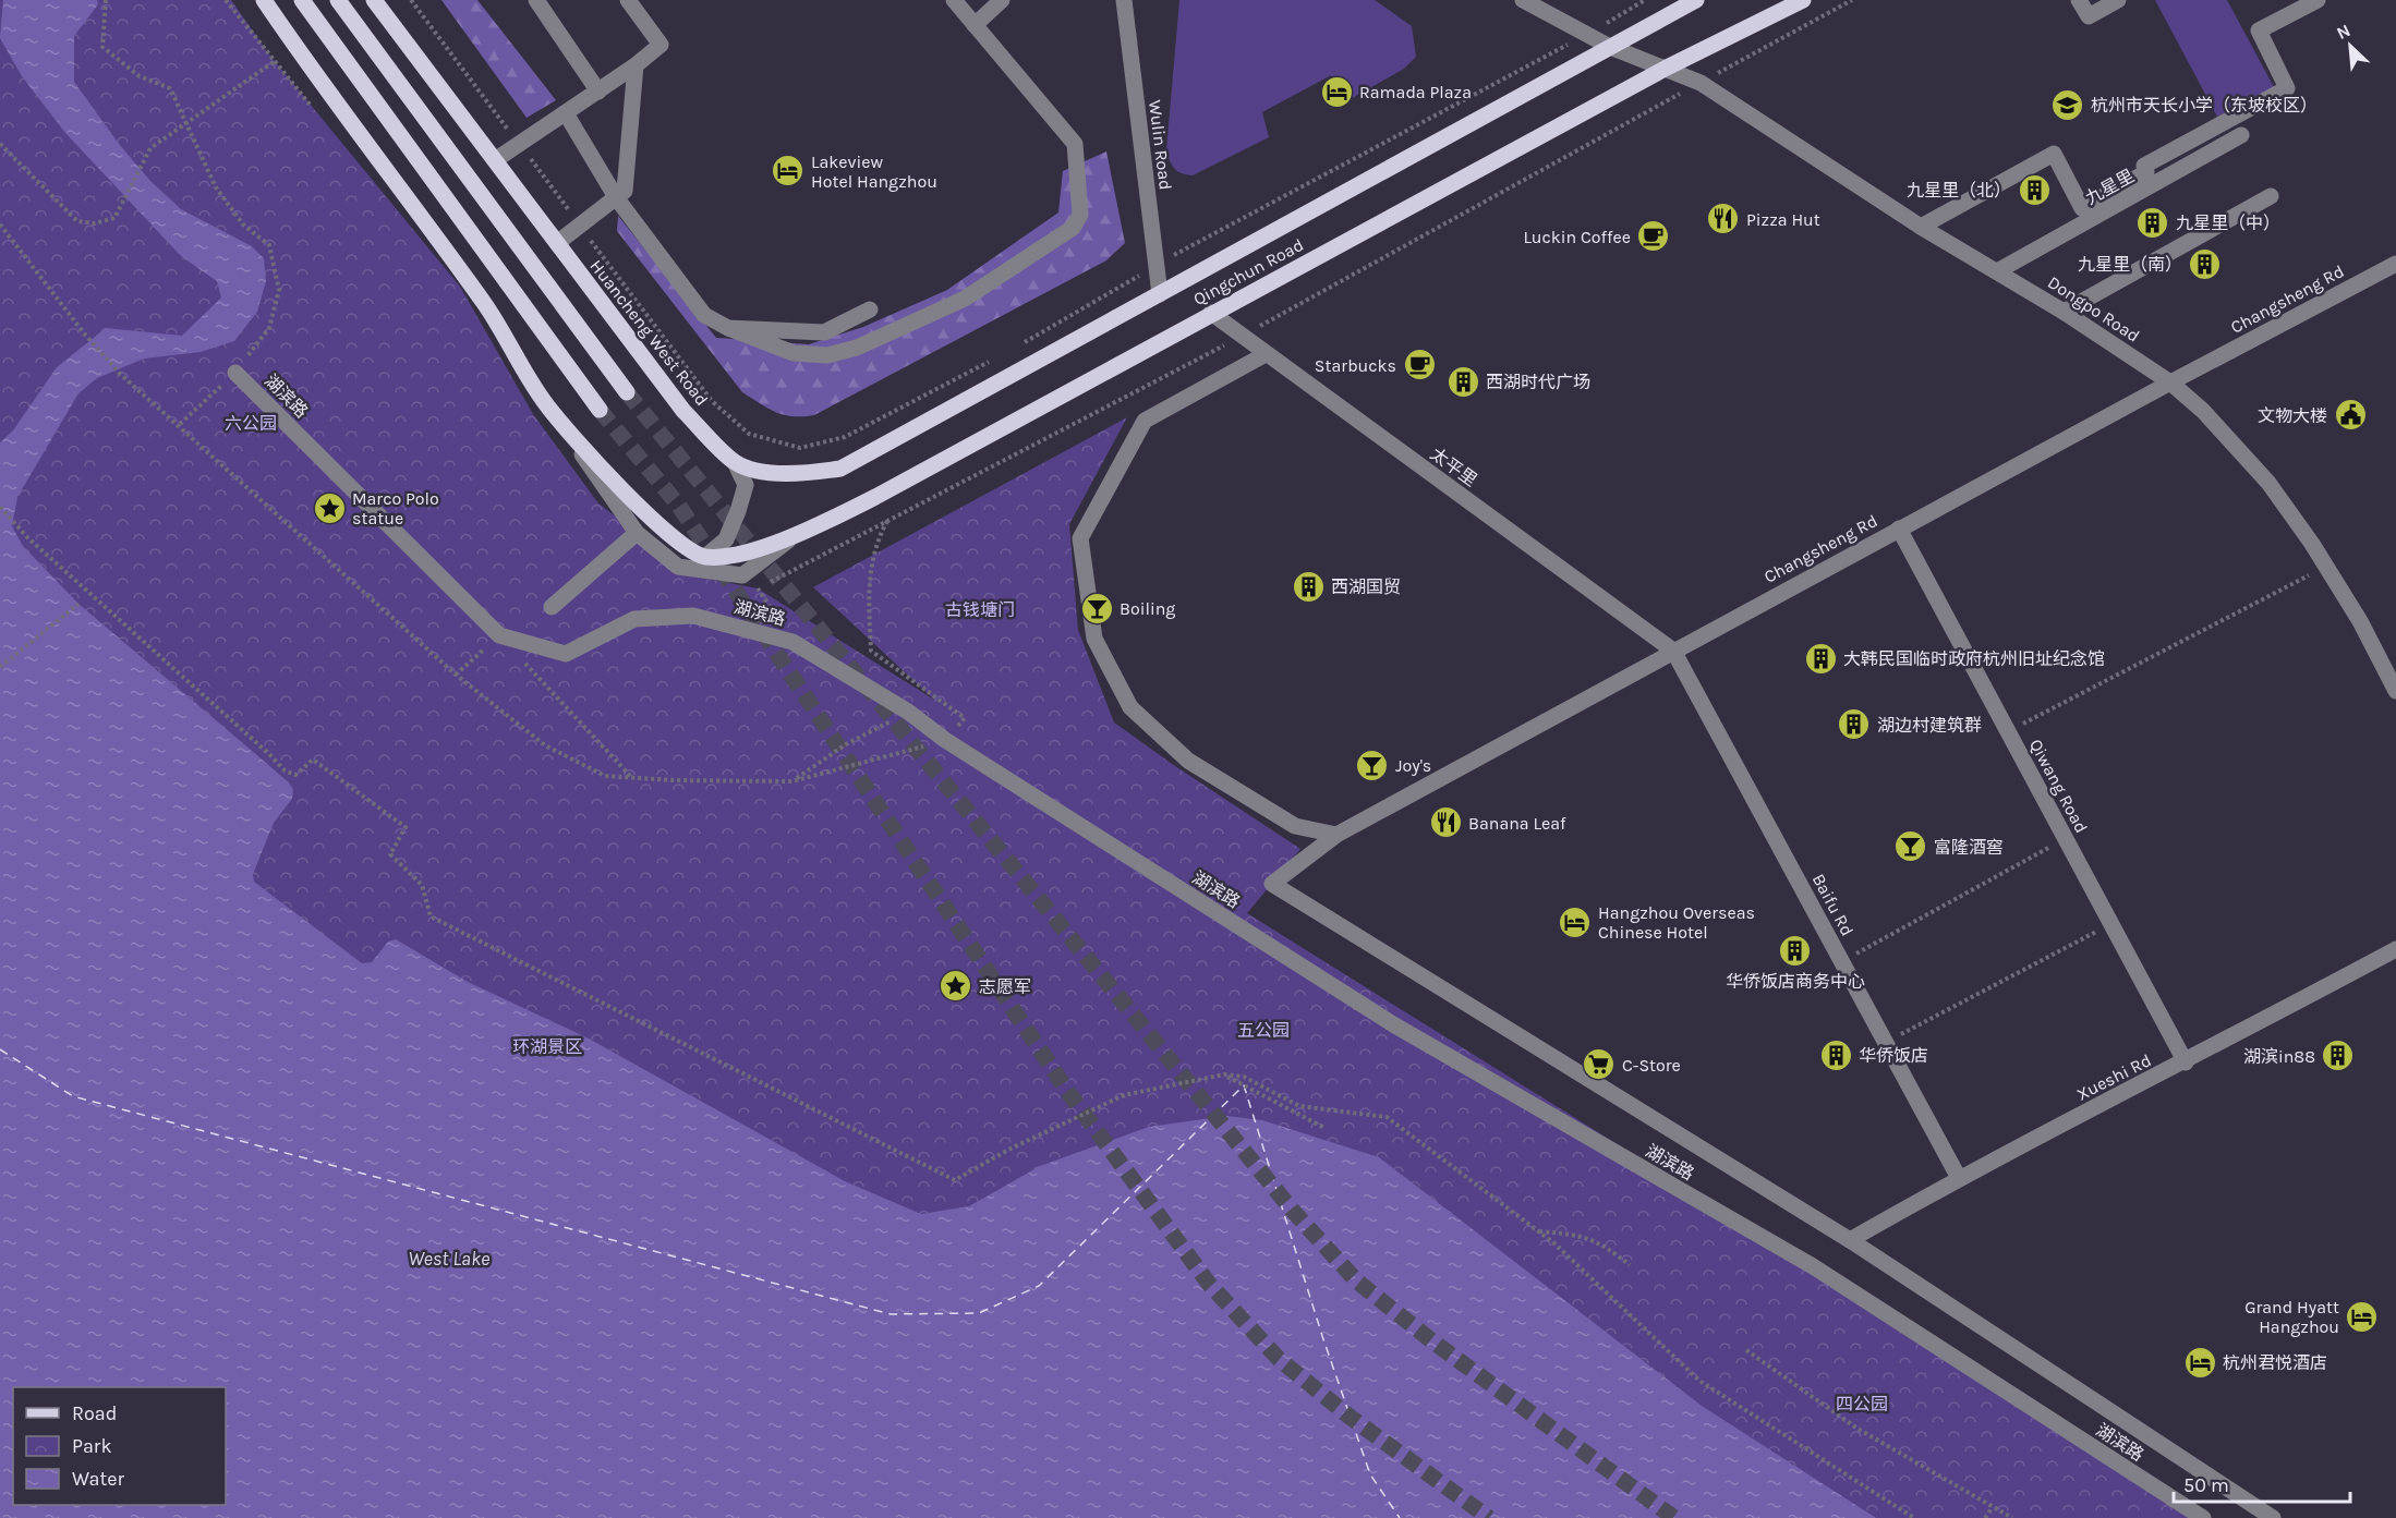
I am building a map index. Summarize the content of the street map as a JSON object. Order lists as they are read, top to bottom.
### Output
{
  "streets": {
    "main road": ["Qingchun Road", "Huancheng West Road"],
    "street": [
      "Wulin Road",
      "九星里",
      "Changsheng Rd",
      "Dongpo Road",
      "湖滨路",
      "太平里",
      "Qiwang Road",
      "Baifu Rd",
      "Xueshi Rd"
    ]
  },
  "crossings": [
    ["Wulin Road", "Qingchun Road"],
    ["九星里", "Dongpo Road"],
    ["Qingchun Road", "Dongpo Road"],
    ["Qingchun Road", "Huancheng West Road"],
    ["Qingchun Road", "太平里"],
    ["Changsheng Rd", "Dongpo Road"],
    ["Changsheng Rd", "太平里"],
    ["Changsheng Rd", "Qiwang Road"],
    ["Changsheng Rd", "Baifu Rd"],
    ["Changsheng Rd", "Xueshi Rd"],
    ["太平里", "Baifu Rd"],
    ["Qiwang Road", "Xueshi Rd"],
    ["Baifu Rd", "Xueshi Rd"]
  ],
  "water": ["West Lake"],
  "parks": [
    "六公园",
    "古钱塘门",
    "五公园",
    "环湖景区",
    "四公园"
  ],
  "places": {
    "hotel": [
      "Ramada Plaza",
      "Lakeview Hotel Hangzhou",
      "Hangzhou Overseas Chinese Hotel",
      "Grand Hyatt Hangzhou",
      "杭州君悦酒店"
    ],
    "school or university": ["杭州市天长小学（东坡校区）"],
    "building": [
      "九星里（北）",
      "九星里（中）",
      "九星里（南）",
      "西湖时代广场",
      "西湖国贸",
      "大韩民国临时政府杭州旧址纪念馆",
      "湖边村建筑群",
      "华侨饭店商务中心",
      "华侨饭店",
      "湖滨in88"
    ],
    "restaurant": ["Pizza Hut", "Banana Leaf"],
    "cafe": ["Luckin Coffee", "Starbucks"],
    "public building": ["文物大楼"],
    "place": ["Marco Polo statue", "志愿军"],
    "bar": ["Boiling", "Joy's", "富隆酒窖"],
    "supermarket": ["C-Store"]
  },
  "legend": ["Road", "Park", "Water"],
  "scale_bar": "50 m",
  "north": "top left"
}
